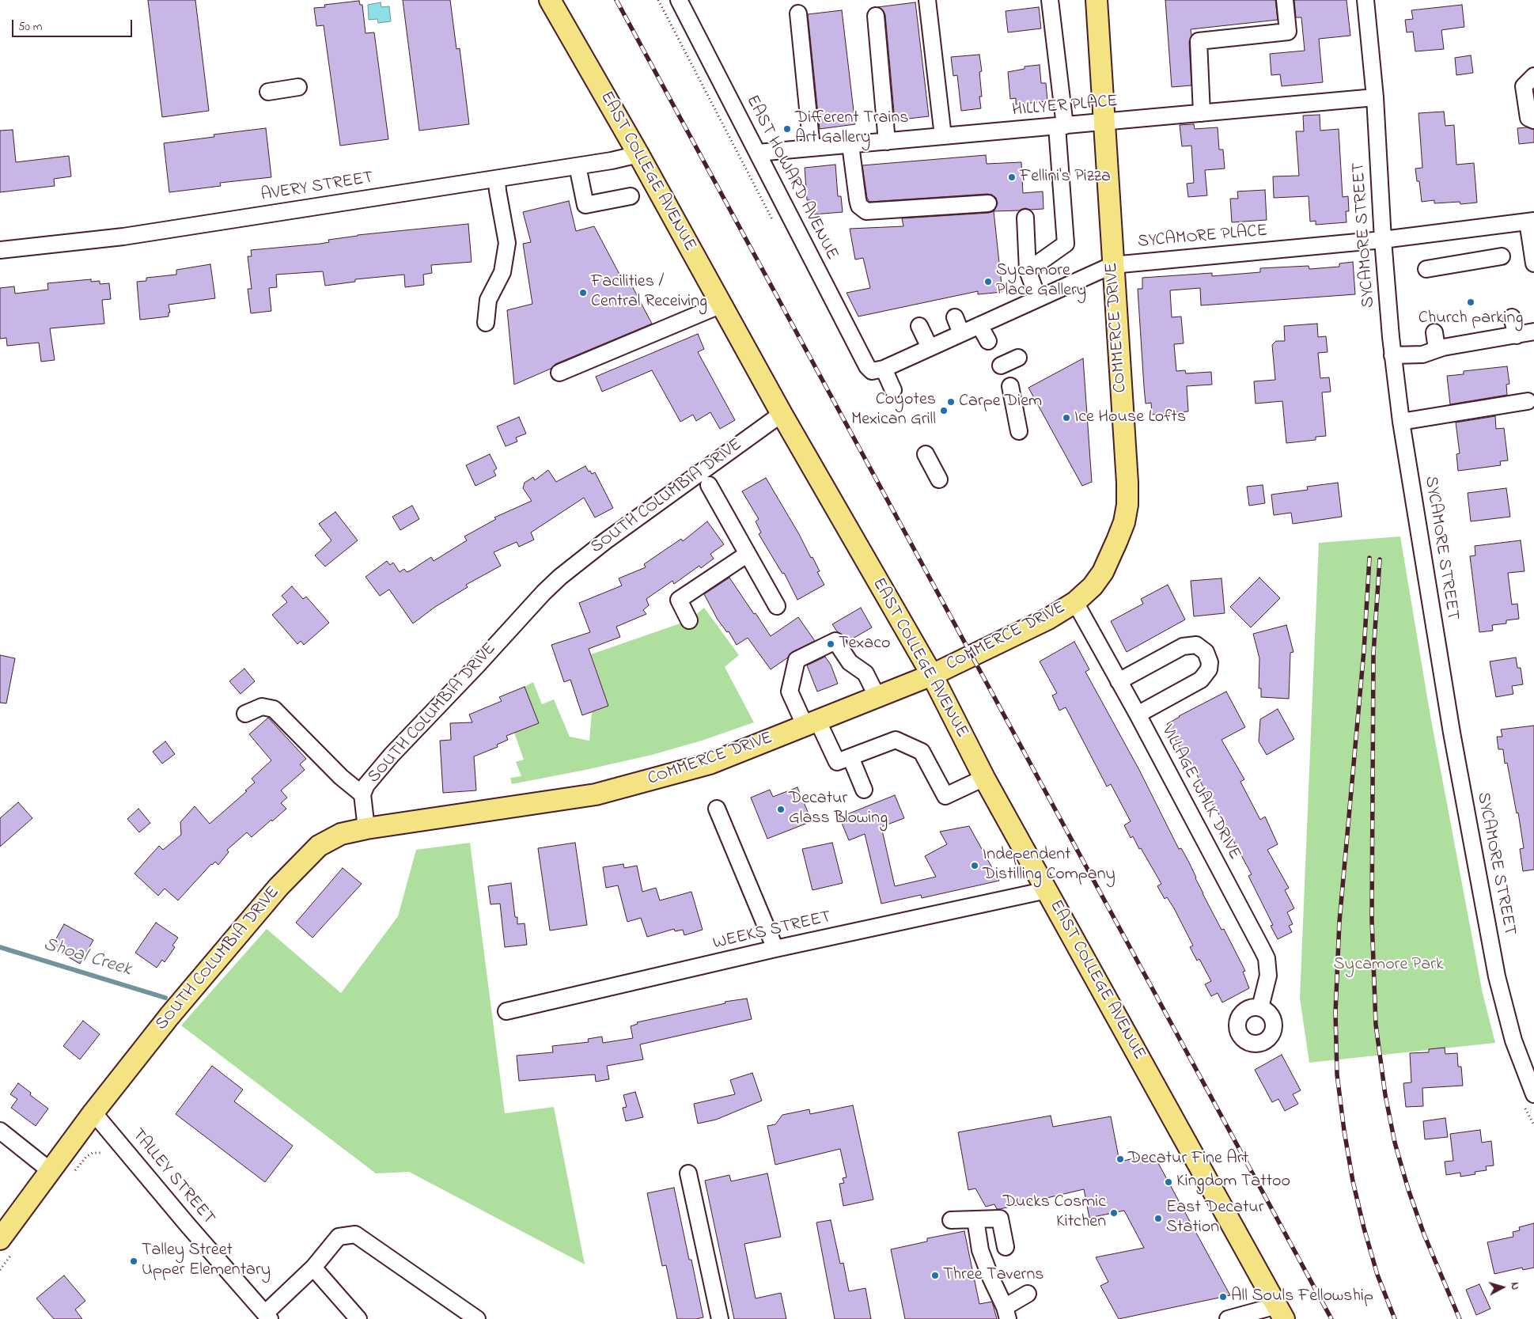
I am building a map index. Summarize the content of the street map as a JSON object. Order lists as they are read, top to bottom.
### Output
{
  "streets": {
    "main road": ["EAST COLLEGE AVENUE", "COMMERCE DRIVE", "SOUTH COLUMBIA DRIVE"],
    "street": [
      "HILLYER PLACE",
      "EAST HOWARD AVENUE",
      "AVERY STREET",
      "SYCAMORE STREET",
      "SYCAMORE PLACE",
      "VILLAGE WALK DRIVE",
      "WEEKS STREET",
      "TALLEY STREET"
    ]
  },
  "crossings": [
    ["HILLYER PLACE", "EAST HOWARD AVENUE"],
    ["HILLYER PLACE", "SYCAMORE STREET"],
    ["HILLYER PLACE", "COMMERCE DRIVE"],
    ["EAST COLLEGE AVENUE", "AVERY STREET"],
    ["EAST COLLEGE AVENUE", "COMMERCE DRIVE"],
    ["EAST COLLEGE AVENUE", "SOUTH COLUMBIA DRIVE"],
    ["EAST COLLEGE AVENUE", "WEEKS STREET"],
    ["EAST HOWARD AVENUE", "SYCAMORE PLACE"],
    ["SYCAMORE STREET", "SYCAMORE PLACE"],
    ["SYCAMORE PLACE", "COMMERCE DRIVE"],
    ["COMMERCE DRIVE", "SOUTH COLUMBIA DRIVE"],
    ["COMMERCE DRIVE", "VILLAGE WALK DRIVE"],
    ["SOUTH COLUMBIA DRIVE", "TALLEY STREET"]
  ],
  "water": ["Shoal Creek"],
  "parks": ["Sycamore Park"],
  "places": [
    "Different Trains Art Gallery",
    "Fellini's Pizza",
    "Sycamore Place Gallery",
    "Facilities / Central Receiving",
    "Church parking",
    "Carpe Diem",
    "Coyotes Mexican Grill",
    "Ice House Lofts",
    "Texaco",
    "Decatur Glass Blowing",
    "Independent Distilling Company",
    "Decatur Fine Art",
    "Kingdom Tattoo",
    "Ducks Cosmic Kitchen",
    "East Decatur Station",
    "Talley Street Upper Elementary",
    "Three Taverns",
    "All Souls Fellowship"
  ],
  "scale_bar": "50 m",
  "north": "right"
}
